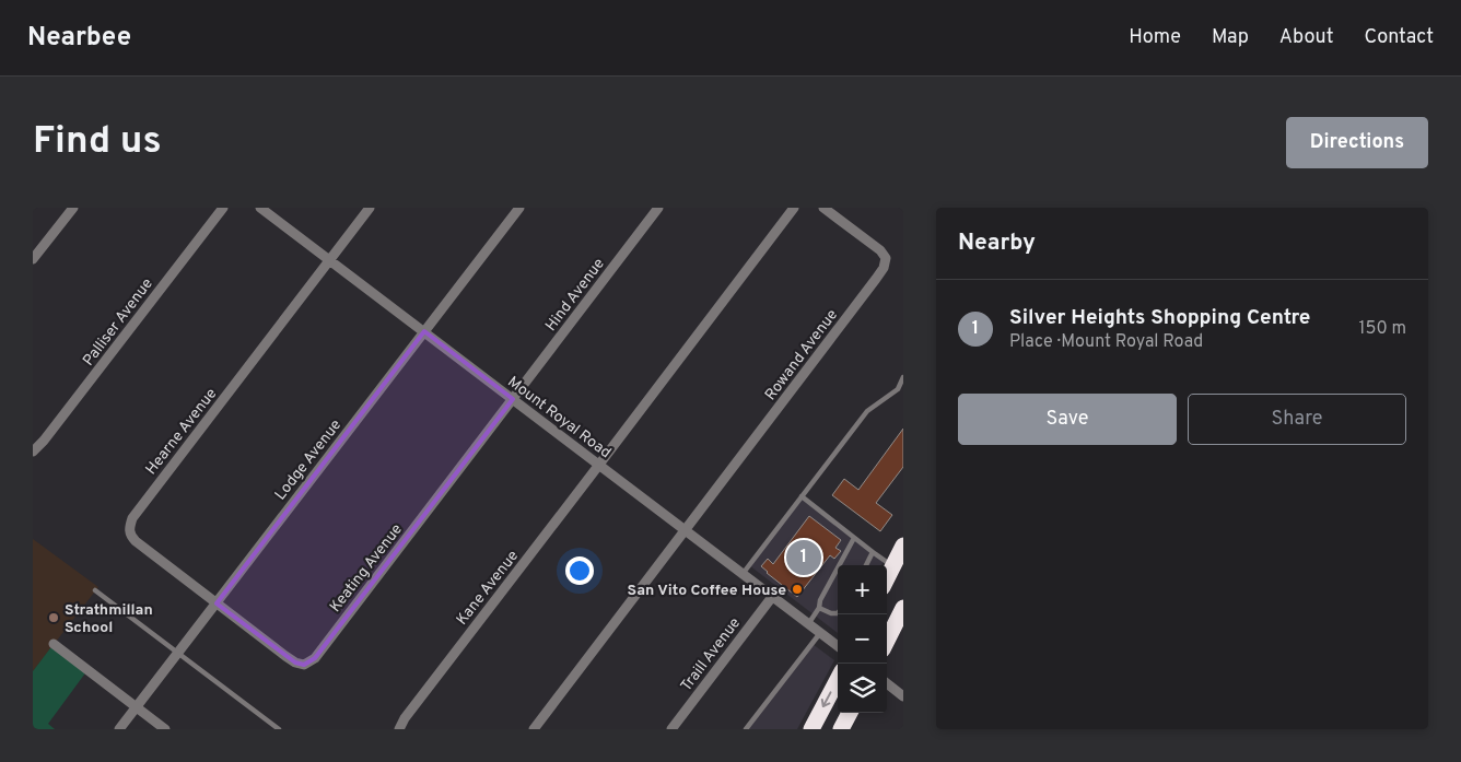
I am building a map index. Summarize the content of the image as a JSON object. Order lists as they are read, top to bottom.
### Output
{
  "streets": {
    "street": [
      "Hind Avenue",
      "Palliser Avenue",
      "Rowand Avenue",
      "Mount Royal Road",
      "Hearne Avenue",
      "Lodge Avenue",
      "Keating Avenue",
      "Kane Avenue",
      "Traill Avenue"
    ]
  },
  "crossings": [
    ["Hind Avenue", "Mount Royal Road"],
    ["Hind Avenue", "Keating Avenue"],
    ["Rowand Avenue", "Mount Royal Road"],
    ["Mount Royal Road", "Hearne Avenue"],
    ["Mount Royal Road", "Lodge Avenue"],
    ["Mount Royal Road", "Keating Avenue"],
    ["Mount Royal Road", "Kane Avenue"],
    ["Mount Royal Road", "Traill Avenue"],
    ["Hearne Avenue", "Lodge Avenue"],
    ["Hearne Avenue", "Keating Avenue"],
    ["Lodge Avenue", "Keating Avenue"]
  ],
  "places": ["San Vito Coffee House", "Strathmillan School"],
  "page": {
    "header": "Nearbee",
    "nav": [
      "Home",
      "Map",
      "About",
      "Contact"
    ],
    "buttons": [
      "Directions",
      ["Save", "Share"]
    ],
    "title": "Find us",
    "heading": "Nearby",
    "list": [
      {
        "mark": "1",
        "name": "Silver Heights Shopping Centre",
        "note": "Place · Mount Royal Road",
        "value": "150 m"
      }
    ],
    "pins": "1",
    "map_buttons": ["+", "−"]
  }
}
